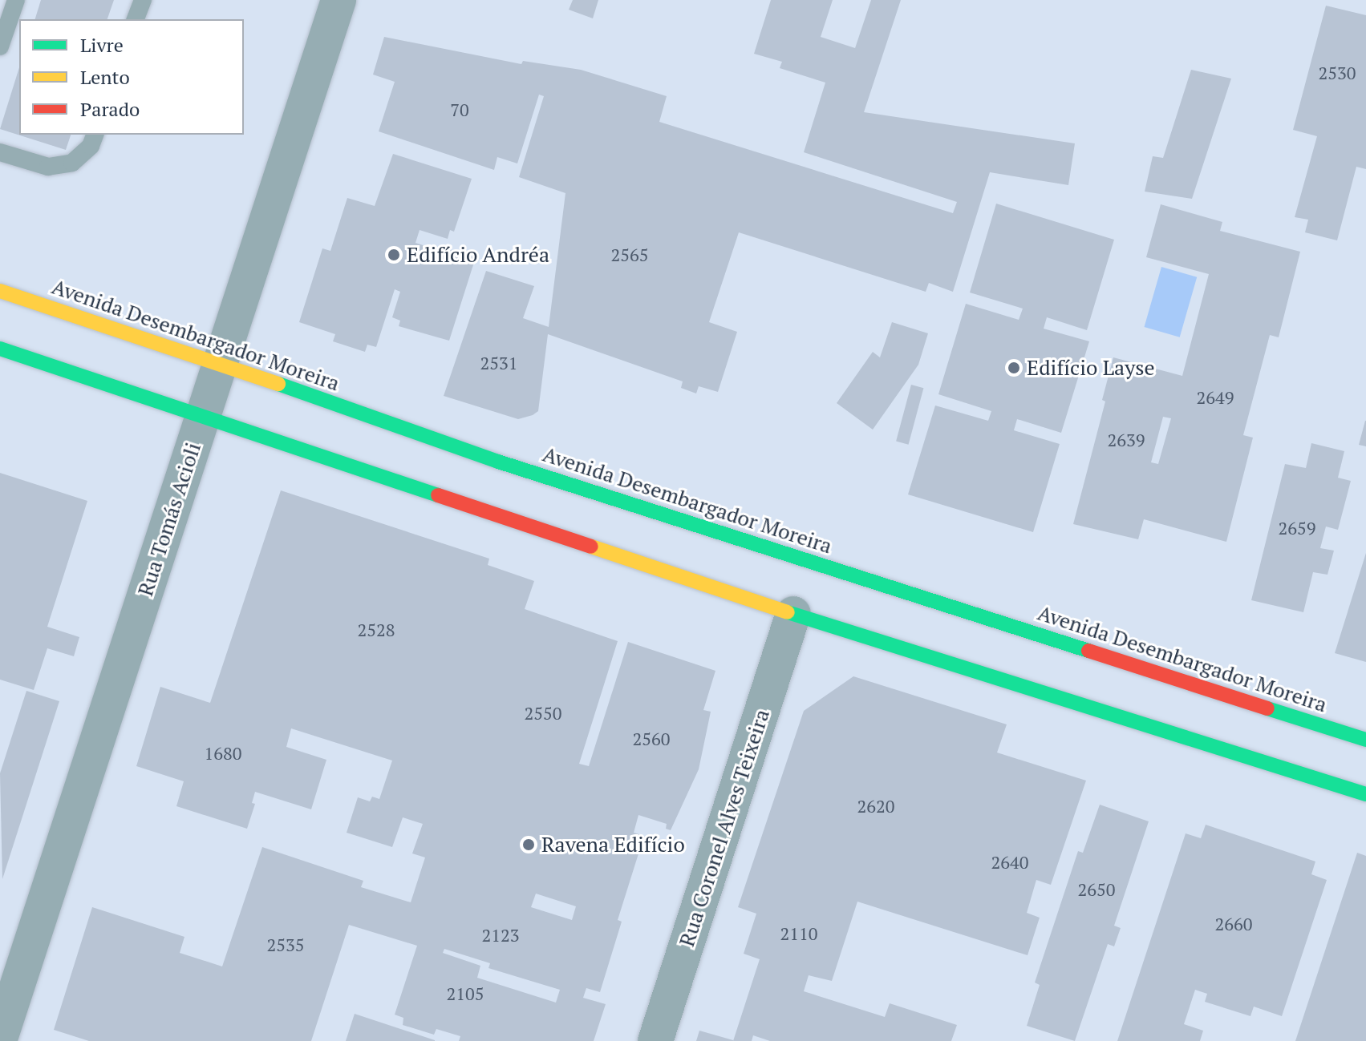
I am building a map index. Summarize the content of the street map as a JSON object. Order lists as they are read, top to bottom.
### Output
{
  "streets": {
    "main road": ["Avenida Desembargador Moreira"],
    "street": ["Rua Tomás Acioli", "Rua Coronel Alves Teixeira"]
  },
  "crossings": [
    ["Avenida Desembargador Moreira", "Rua Tomás Acioli"]
  ],
  "places": ["Edifício Andréa", "Edifício Layse", "Ravena Edifício"],
  "house_numbers": [
    "2530",
    "70",
    "2565",
    "2531",
    "2649",
    "2639",
    "2659",
    "2528",
    "2550",
    "2560",
    "1680",
    "2620",
    "2640",
    "2650",
    "2660",
    "2110",
    "2123",
    "2535",
    "2105"
  ],
  "legend": ["Livre", "Lento", "Parado"]
}
